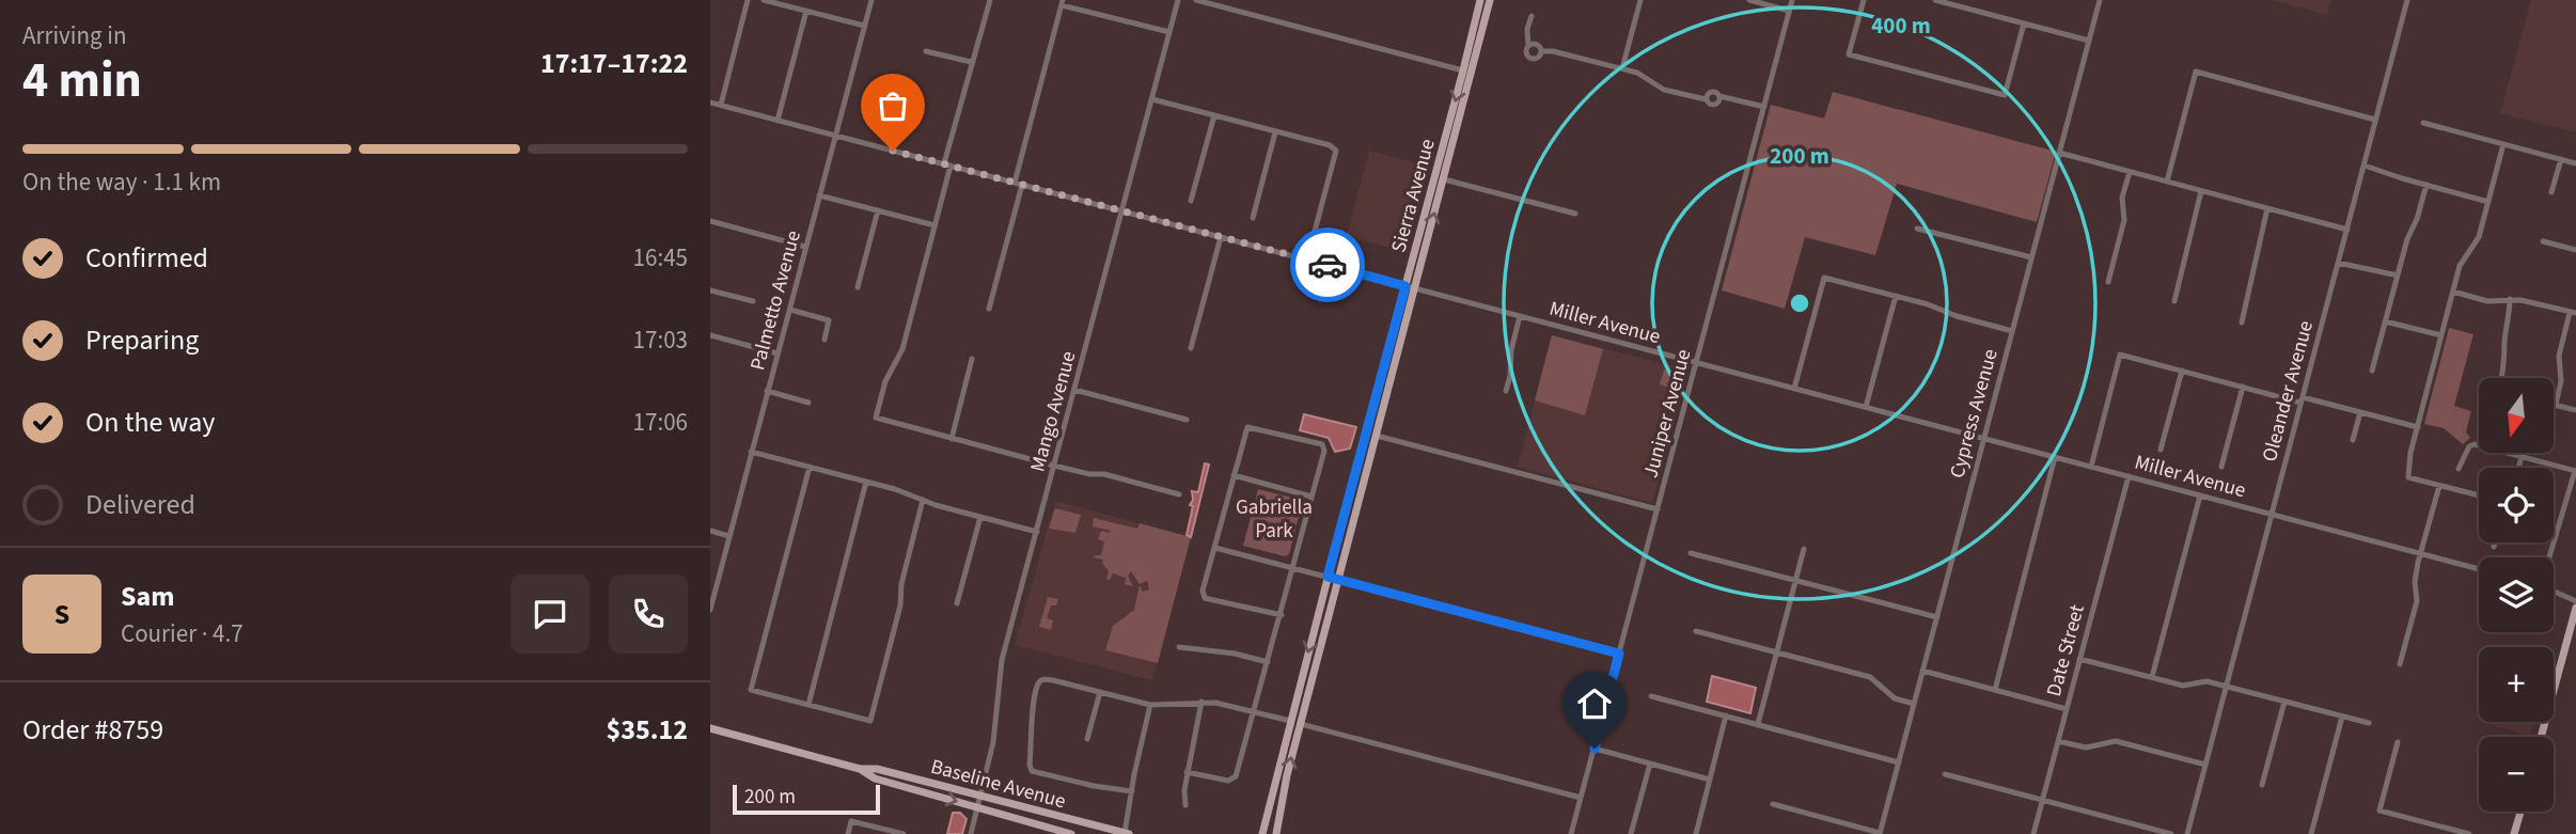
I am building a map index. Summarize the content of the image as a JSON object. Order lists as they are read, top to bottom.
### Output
{
  "streets": {
    "main road": ["Sierra Avenue", "Baseline Avenue"],
    "street": [
      "Palmetto Avenue",
      "Miller Avenue",
      "Oleander Avenue",
      "Mango Avenue",
      "Juniper Avenue",
      "Cypress Avenue",
      "Date Street"
    ]
  },
  "crossings": [
    ["Sierra Avenue", "Miller Avenue"],
    ["Palmetto Avenue", "Miller Avenue"],
    ["Miller Avenue", "Oleander Avenue"],
    ["Miller Avenue", "Mango Avenue"],
    ["Miller Avenue", "Juniper Avenue"],
    ["Miller Avenue", "Cypress Avenue"],
    ["Miller Avenue", "Date Street"],
    ["Mango Avenue", "Baseline Avenue"]
  ],
  "parks": ["Gabriella Park"],
  "scale_bar": "200 m",
  "north": "bottom",
  "page": {
    "heading": ["4 min", "Arriving in", "17:17–17:22"],
    "panel": [
      "Sam",
      "Courier · 4.7",
      "Order #8759",
      "$35.12"
    ],
    "bar": "On the way · 1.1 km",
    "list": [
      ["Confirmed", "16:45"],
      ["Preparing", "17:03"],
      ["On the way", "17:06"],
      "Delivered"
    ],
    "map_buttons": ["+", "−"],
    "round": "S",
    "scale": "200 m"
  },
  "rings": ["400 m", "200 m"]
}
